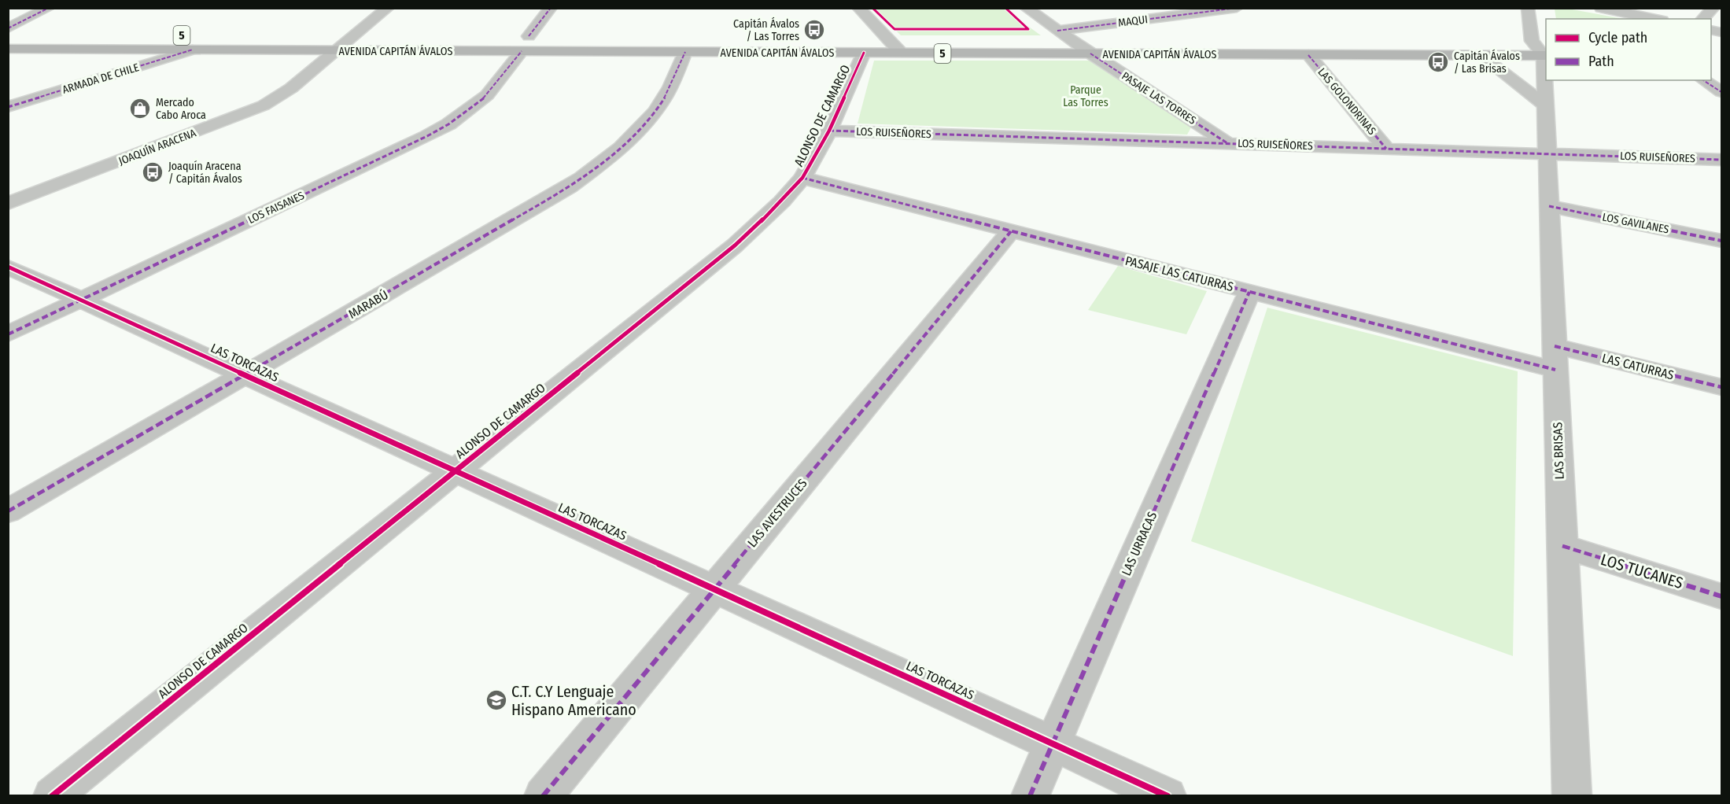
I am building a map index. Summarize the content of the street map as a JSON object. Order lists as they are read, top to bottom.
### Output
{
  "streets": {
    "highway": ["5", "AVENIDA CAPITÁN ÁVALOS"],
    "street": [
      "MAQUI",
      "ARMADA DE CHILE",
      "PASAJE LAS TORRES",
      "LAS GOLONDRINAS",
      "ALONSO DE CAMARGO",
      "LOS RUISEÑORES",
      "JOAQUÍN ARACENA",
      "LOS FAISANES",
      "LOS GAVILANES",
      "PASAJE LAS CATURRAS",
      "MARABÚ",
      "LAS TORCAZAS",
      "LAS CATURRAS",
      "LAS BRISAS",
      "LAS AVESTRUCES",
      "LAS URRACAS",
      "LOS TUCANES"
    ]
  },
  "crossings": [
    ["MAQUI", "AVENIDA CAPITÁN ÁVALOS"],
    ["MAQUI", "PASAJE LAS TORRES"],
    ["AVENIDA CAPITÁN ÁVALOS", "ARMADA DE CHILE"],
    ["AVENIDA CAPITÁN ÁVALOS", "PASAJE LAS TORRES"],
    ["AVENIDA CAPITÁN ÁVALOS", "LAS GOLONDRINAS"],
    ["AVENIDA CAPITÁN ÁVALOS", "ALONSO DE CAMARGO"],
    ["AVENIDA CAPITÁN ÁVALOS", "JOAQUÍN ARACENA"],
    ["AVENIDA CAPITÁN ÁVALOS", "LOS FAISANES"],
    ["AVENIDA CAPITÁN ÁVALOS", "MARABÚ"],
    ["AVENIDA CAPITÁN ÁVALOS", "LAS BRISAS"],
    ["PASAJE LAS TORRES", "LOS RUISEÑORES"],
    ["LAS GOLONDRINAS", "LOS RUISEÑORES"],
    ["ALONSO DE CAMARGO", "LOS RUISEÑORES"],
    ["ALONSO DE CAMARGO", "PASAJE LAS CATURRAS"],
    ["ALONSO DE CAMARGO", "LAS TORCAZAS"],
    ["LOS RUISEÑORES", "LAS BRISAS"],
    ["LOS FAISANES", "LAS TORCAZAS"],
    ["LOS GAVILANES", "LAS BRISAS"],
    ["PASAJE LAS CATURRAS", "LAS CATURRAS"],
    ["PASAJE LAS CATURRAS", "LAS BRISAS"],
    ["PASAJE LAS CATURRAS", "LAS AVESTRUCES"],
    ["PASAJE LAS CATURRAS", "LAS URRACAS"],
    ["MARABÚ", "LAS TORCAZAS"],
    ["LAS TORCAZAS", "LAS AVESTRUCES"],
    ["LAS TORCAZAS", "LAS URRACAS"],
    ["LAS CATURRAS", "LAS BRISAS"],
    ["LAS BRISAS", "LOS TUCANES"]
  ],
  "parks": ["Parque Las Torres"],
  "places": {
    "bus stop": ["Capitán Ávalos / Las Torres", "Capitán Ávalos / Las Brisas", "Joaquín Aracena / Capitán Ávalos"],
    "shop": ["Mercado Cabo Aroca"],
    "school or university": ["C.T. C.Y Lenguaje Hispano Americano"]
  },
  "legend": ["Cycle path", "Path"]
}
